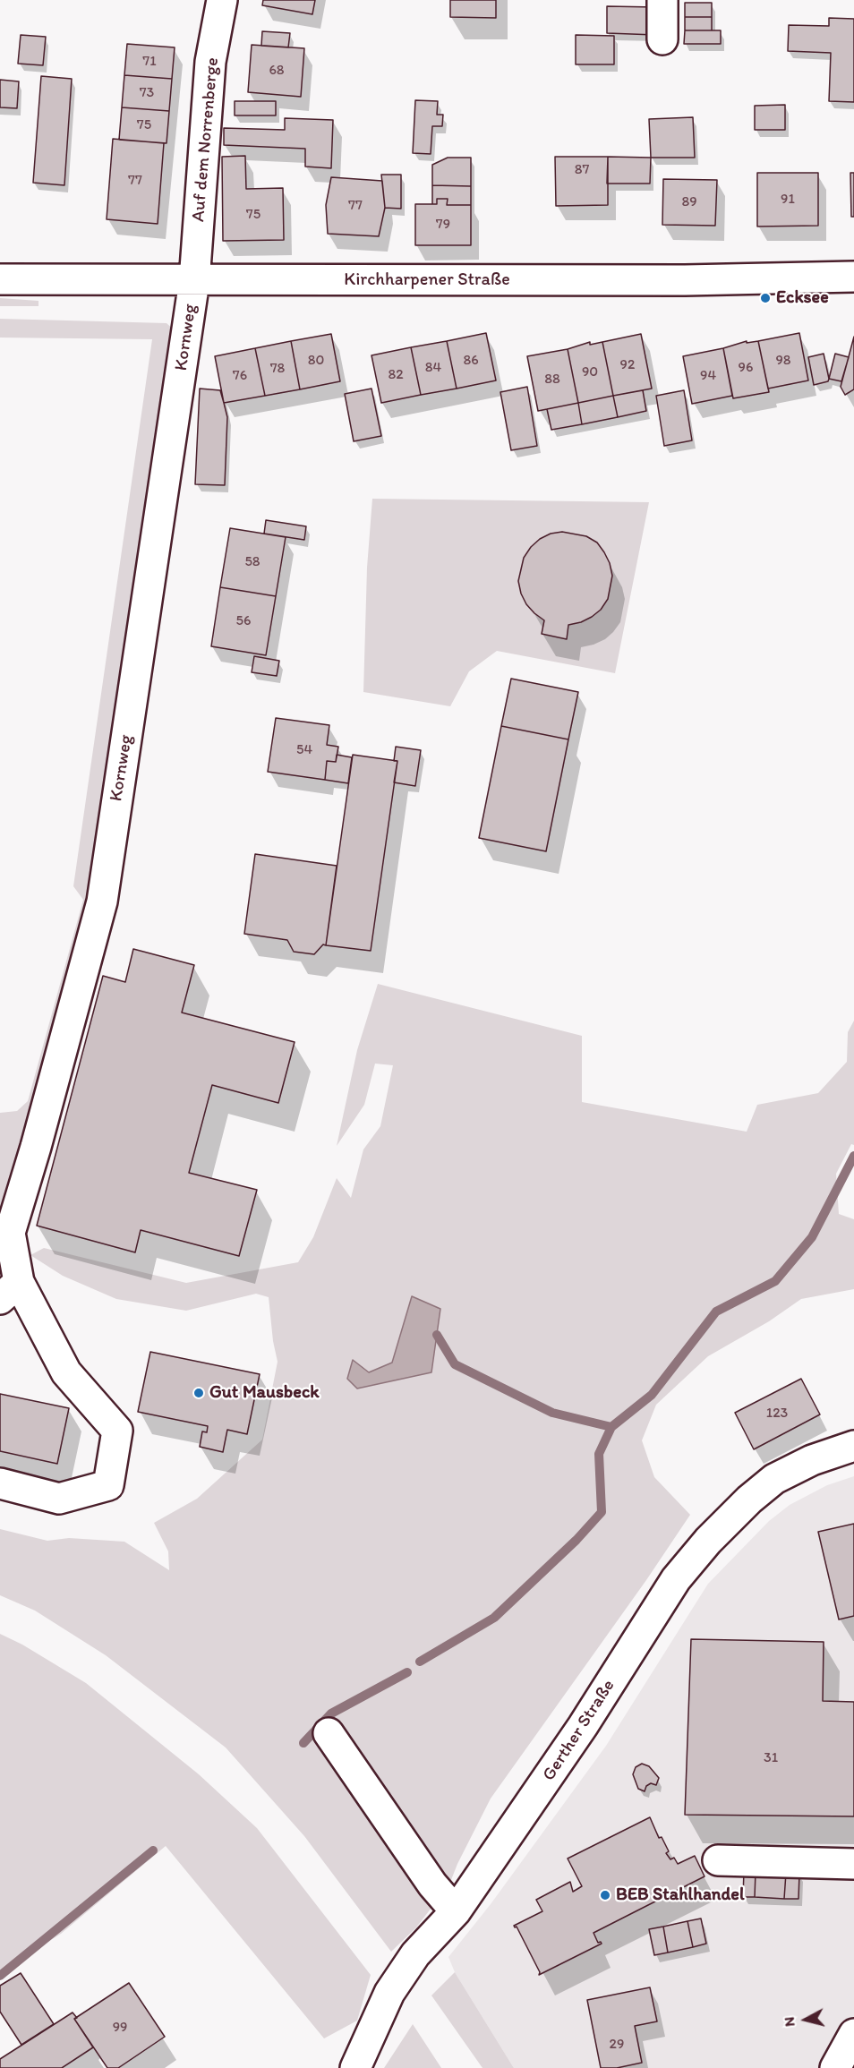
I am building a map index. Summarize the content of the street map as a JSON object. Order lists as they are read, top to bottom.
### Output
{
  "streets": {
    "street": [
      "Auf dem Norrenberge",
      "Kirchharpener Straße",
      "Kornweg",
      "Gerther Straße"
    ]
  },
  "crossings": [
    ["Auf dem Norrenberge", "Kirchharpener Straße"],
    ["Auf dem Norrenberge", "Kornweg"],
    ["Kirchharpener Straße", "Kornweg"]
  ],
  "places": ["Ecksee", "Gut Mausbeck", "BEB Stahlhandel"],
  "house_numbers": [
    "71",
    "68",
    "73",
    "75",
    "87",
    "77",
    "91",
    "89",
    "77",
    "75",
    "79",
    "80",
    "86",
    "98",
    "92",
    "84",
    "96",
    "78",
    "90",
    "82",
    "76",
    "94",
    "88",
    "58",
    "56",
    "54",
    "123",
    "31",
    "99",
    "29"
  ],
  "north": "left"
}
